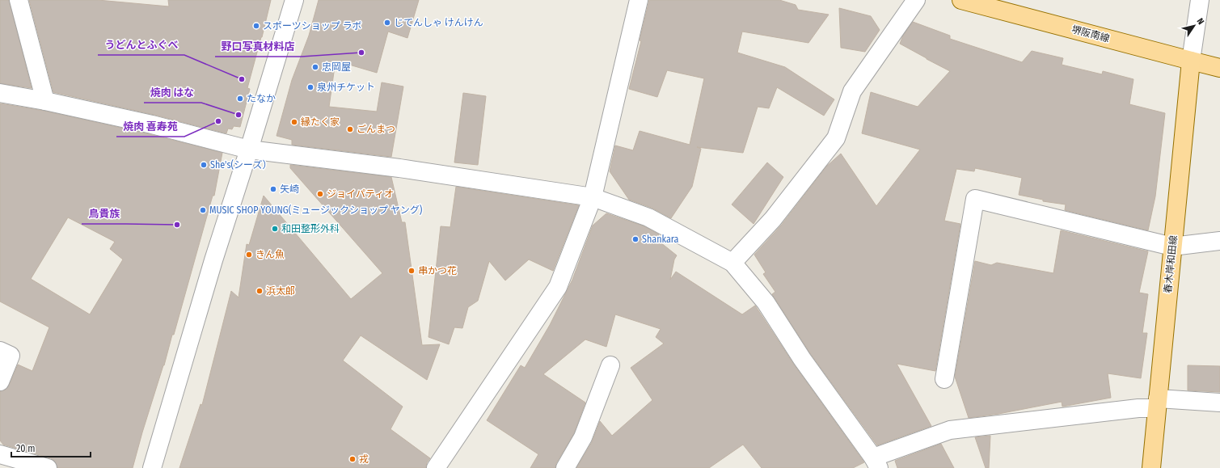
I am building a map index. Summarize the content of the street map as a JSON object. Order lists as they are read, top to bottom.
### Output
{
  "streets": {
    "main road": ["堺阪南線", "春木岸和田線"]
  },
  "crossings": [
    ["堺阪南線", "春木岸和田線"]
  ],
  "places": [
    "じてんしゃ けんけん",
    "スポーツショップ ラボ",
    "野口写真材料店",
    "忠岡屋",
    "うどんとふぐべ",
    "泉州チケット",
    "たなか",
    "焼肉 はな",
    "焼肉 喜寿苑",
    "縁たく家",
    "ごんまつ",
    "She's(シーズ）",
    "矢崎",
    "ジョイパティオ",
    "MUSIC SHOP YOUNG(ミュージックショップ ヤング)",
    "鳥貴族",
    "和田整形外科",
    "Shankara",
    "きん魚",
    "串かつ花",
    "浜太郎",
    "戎"
  ],
  "scale_bar": "20 m",
  "north": "top right"
}
